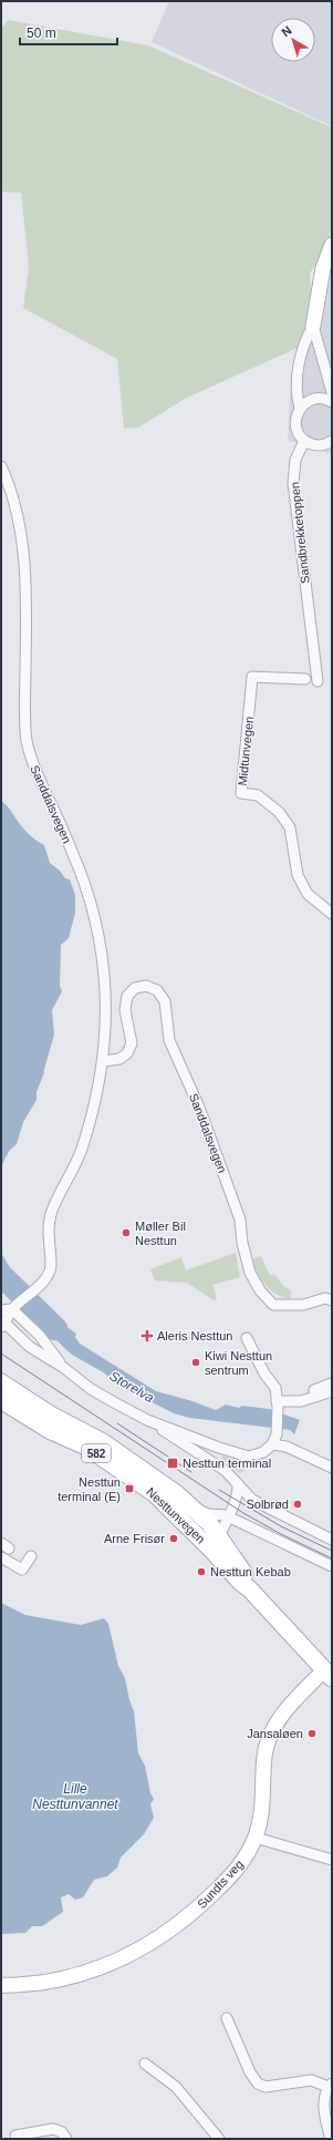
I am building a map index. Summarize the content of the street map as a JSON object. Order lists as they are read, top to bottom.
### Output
{
  "streets": {
    "main road": ["582", "Nesttunvegen"],
    "street": [
      "Sandbrekketoppen",
      "Midtunvegen",
      "Sanddalsvegen",
      "Sundts veg"
    ]
  },
  "crossings": [
    ["Nesttunvegen", "Sundts veg"]
  ],
  "water": ["Storelva", "Lille Nesttunvannet"],
  "places": {
    "other": [
      "Møller Bil Nesttun",
      "Kiwi Nesttun sentrum",
      "Solbrød",
      "Arne Frisør",
      "Nesttun Kebab",
      "Jansaløen"
    ],
    "health": ["Aleris Nesttun"],
    "transit": ["Nesttun terminal", "Nesttun terminal (E)"]
  },
  "scale_bar": "50 m",
  "north": "top left"
}
